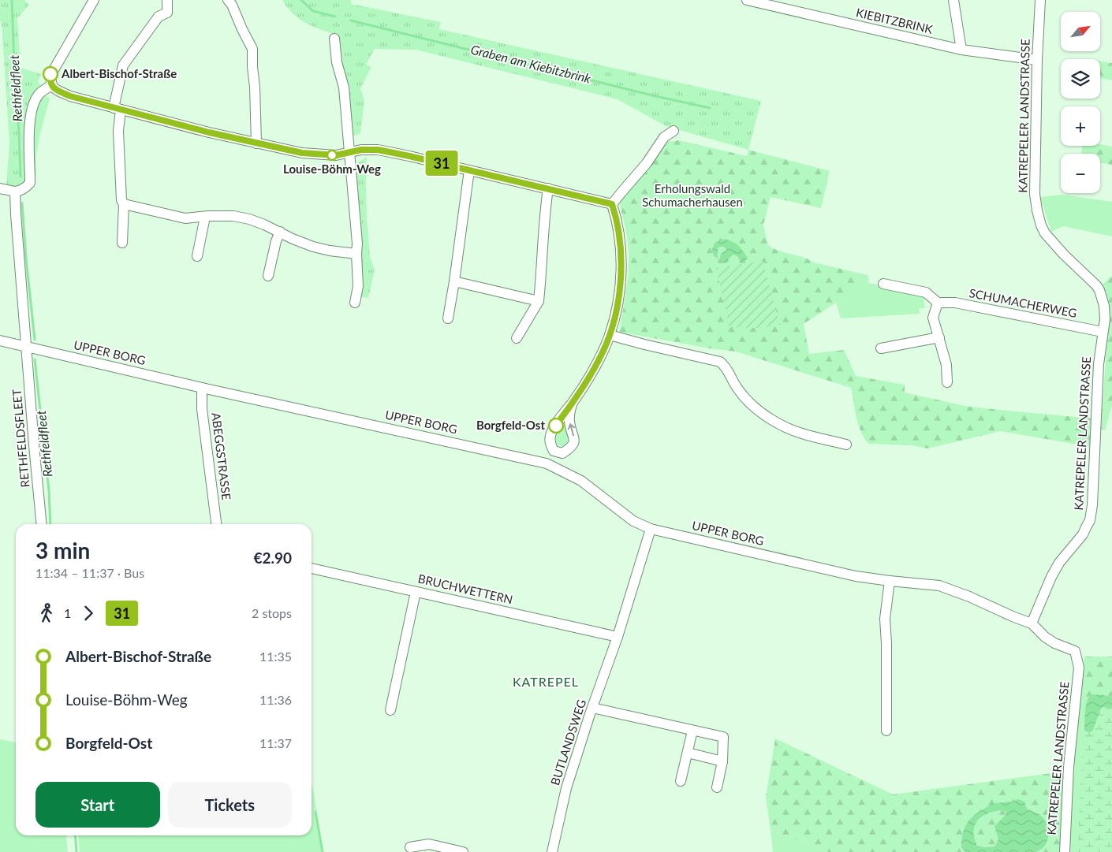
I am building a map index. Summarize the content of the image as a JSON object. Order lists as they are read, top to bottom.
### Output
{
  "streets": {
    "street": [
      "KIEBITZBRINK",
      "KATREPELER LANDSTRASSE",
      "SCHUMACHERWEG",
      "UPPER BORG",
      "RETHFELDSFLEET",
      "ABEGGSTRASSE",
      "BRUCHWETTERN",
      "BUTLANDSWEG"
    ]
  },
  "crossings": [
    ["KIEBITZBRINK", "KATREPELER LANDSTRASSE"],
    ["KATREPELER LANDSTRASSE", "SCHUMACHERWEG"],
    ["KATREPELER LANDSTRASSE", "UPPER BORG"],
    ["UPPER BORG", "RETHFELDSFLEET"],
    ["UPPER BORG", "ABEGGSTRASSE"],
    ["UPPER BORG", "BUTLANDSWEG"],
    ["BRUCHWETTERN", "BUTLANDSWEG"]
  ],
  "districts": ["KATREPEL"],
  "water": ["Graben am Kiebitzbrink", "Rethfeldfleet"],
  "parks": ["Erholungswald Schumacherhausen"],
  "places": ["Albert-Bischof-Straße", "Louise-Böhm-Weg", "Borgfeld-Ost"],
  "lines": ["bus line 31"],
  "north": "top right",
  "page": {
    "on_map": "31",
    "map_buttons": ["+", "−"],
    "heading": ["3 min", "11:34 – 11:37 · Bus", "€2.90"],
    "legs": ["1", "31", "2 stops"],
    "list": [
      {
        "name": "Albert-Bischof-Straße",
        "value": "11:35"
      },
      {
        "name": "Louise-Böhm-Weg",
        "value": "11:36"
      },
      {
        "name": "Borgfeld-Ost",
        "value": "11:37"
      }
    ],
    "buttons": ["Start", "Tickets"]
  }
}
